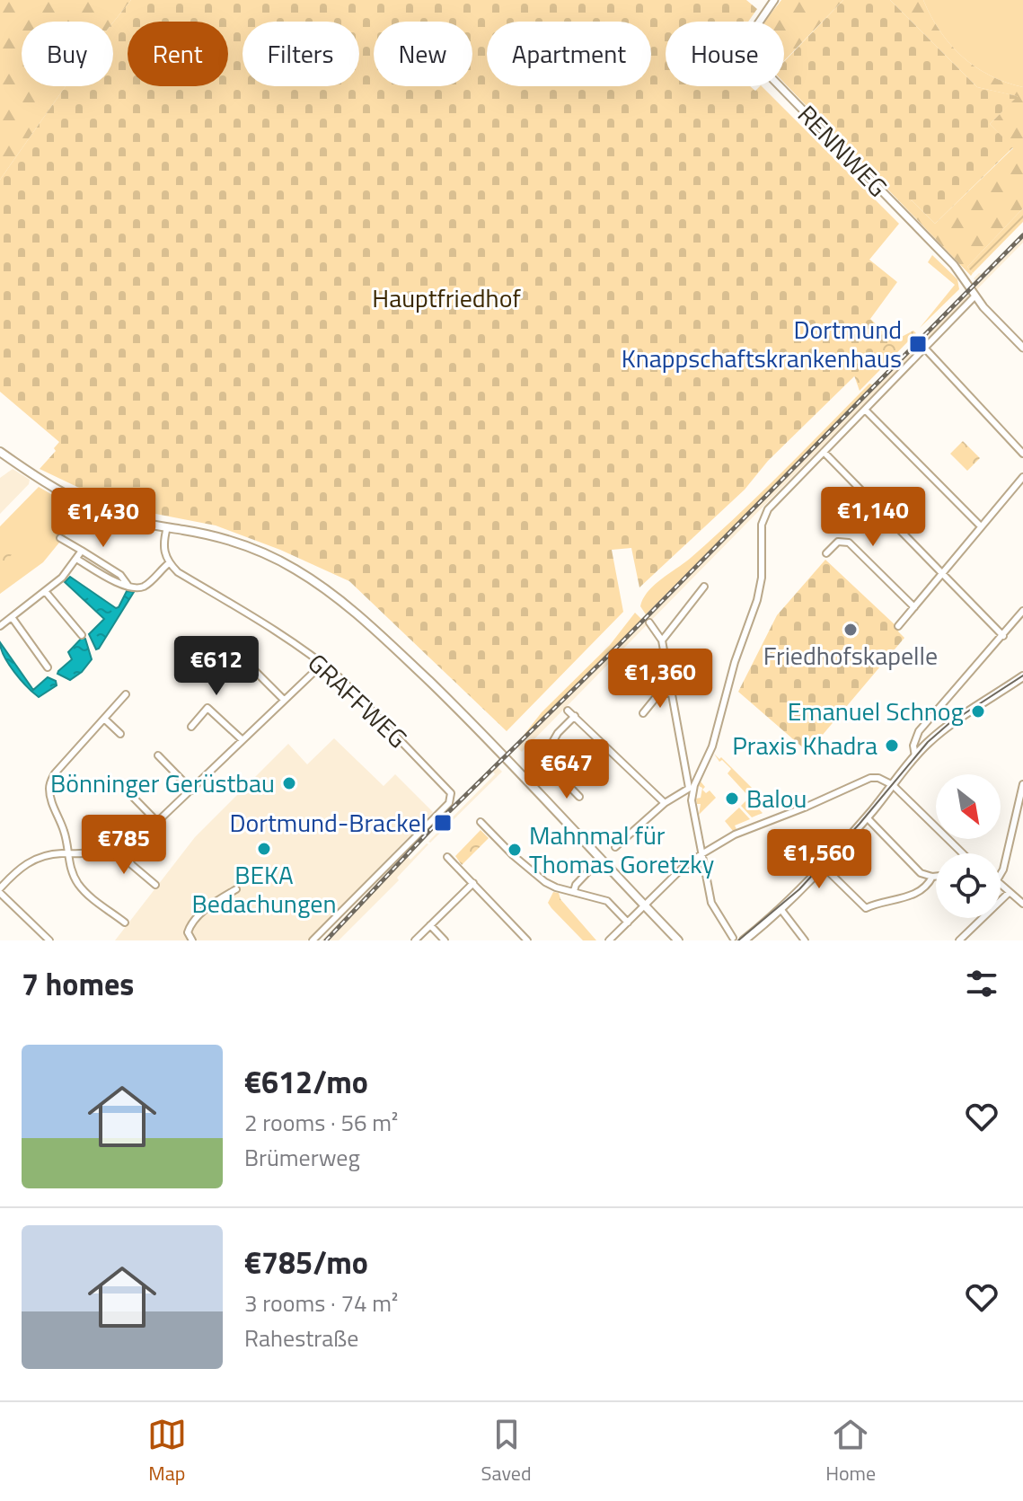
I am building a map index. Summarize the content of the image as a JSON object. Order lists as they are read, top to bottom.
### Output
{
  "streets": {
    "street": ["RENNWEG", "GRAFFWEG"]
  },
  "parks": ["Hauptfriedhof"],
  "places": {
    "transit": ["Dortmund Knappschaftskrankenhaus", "Dortmund-Brackel"],
    "other": [
      "Friedhofskapelle",
      "Emanuel Schnog",
      "Praxis Khadra",
      "Bönninger Gerüstbau",
      "Balou",
      "BEKA Bedachungen",
      "Mahnmal für Thomas Goretzky"
    ]
  },
  "north": "bottom right",
  "page": {
    "chip": [
      "Buy",
      "Rent",
      "Filters",
      "New",
      "Apartment",
      "House"
    ],
    "price": [
      "€1,140",
      "€1,430",
      "€612",
      "€1,360",
      "€647",
      "€785",
      "€1,560"
    ],
    "heading": "7 homes",
    "list": [
      {
        "name": "€612/mo",
        "note": "2 rooms · 56 m² · Brümerweg"
      },
      {
        "name": "€785/mo",
        "note": "3 rooms · 74 m² · Rahestraße"
      }
    ],
    "tabs": ["Map", "Saved", "Home"]
  }
}
